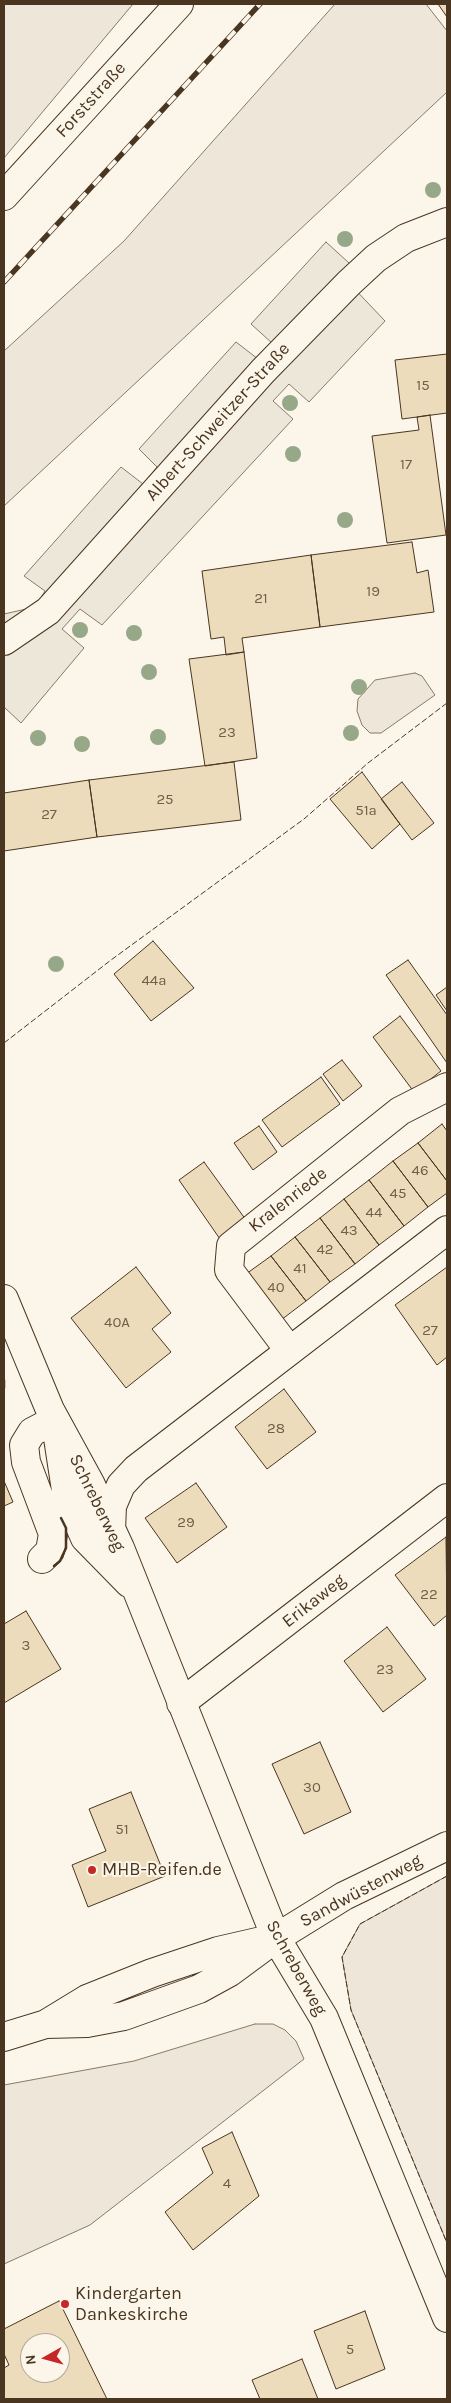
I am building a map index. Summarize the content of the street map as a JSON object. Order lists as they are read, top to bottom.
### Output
{
  "streets": {
    "street": [
      "Forststraße",
      "Albert-Schweitzer-Straße",
      "Kralenriede",
      "Schreberweg",
      "Erikaweg",
      "Sandwüstenweg"
    ]
  },
  "crossings": [
    ["Schreberweg", "Erikaweg"],
    ["Schreberweg", "Sandwüstenweg"]
  ],
  "places": ["MHB-Reifen.de", "Kindergarten Dankeskirche"],
  "house_numbers": [
    "15",
    "17",
    "19",
    "21",
    "23",
    "25",
    "51a",
    "27",
    "44a",
    "46",
    "45",
    "44",
    "43",
    "42",
    "41",
    "40",
    "40A",
    "27",
    "28",
    "29",
    "22",
    "3",
    "23",
    "30",
    "51",
    "4",
    "5"
  ],
  "north": "left"
}
